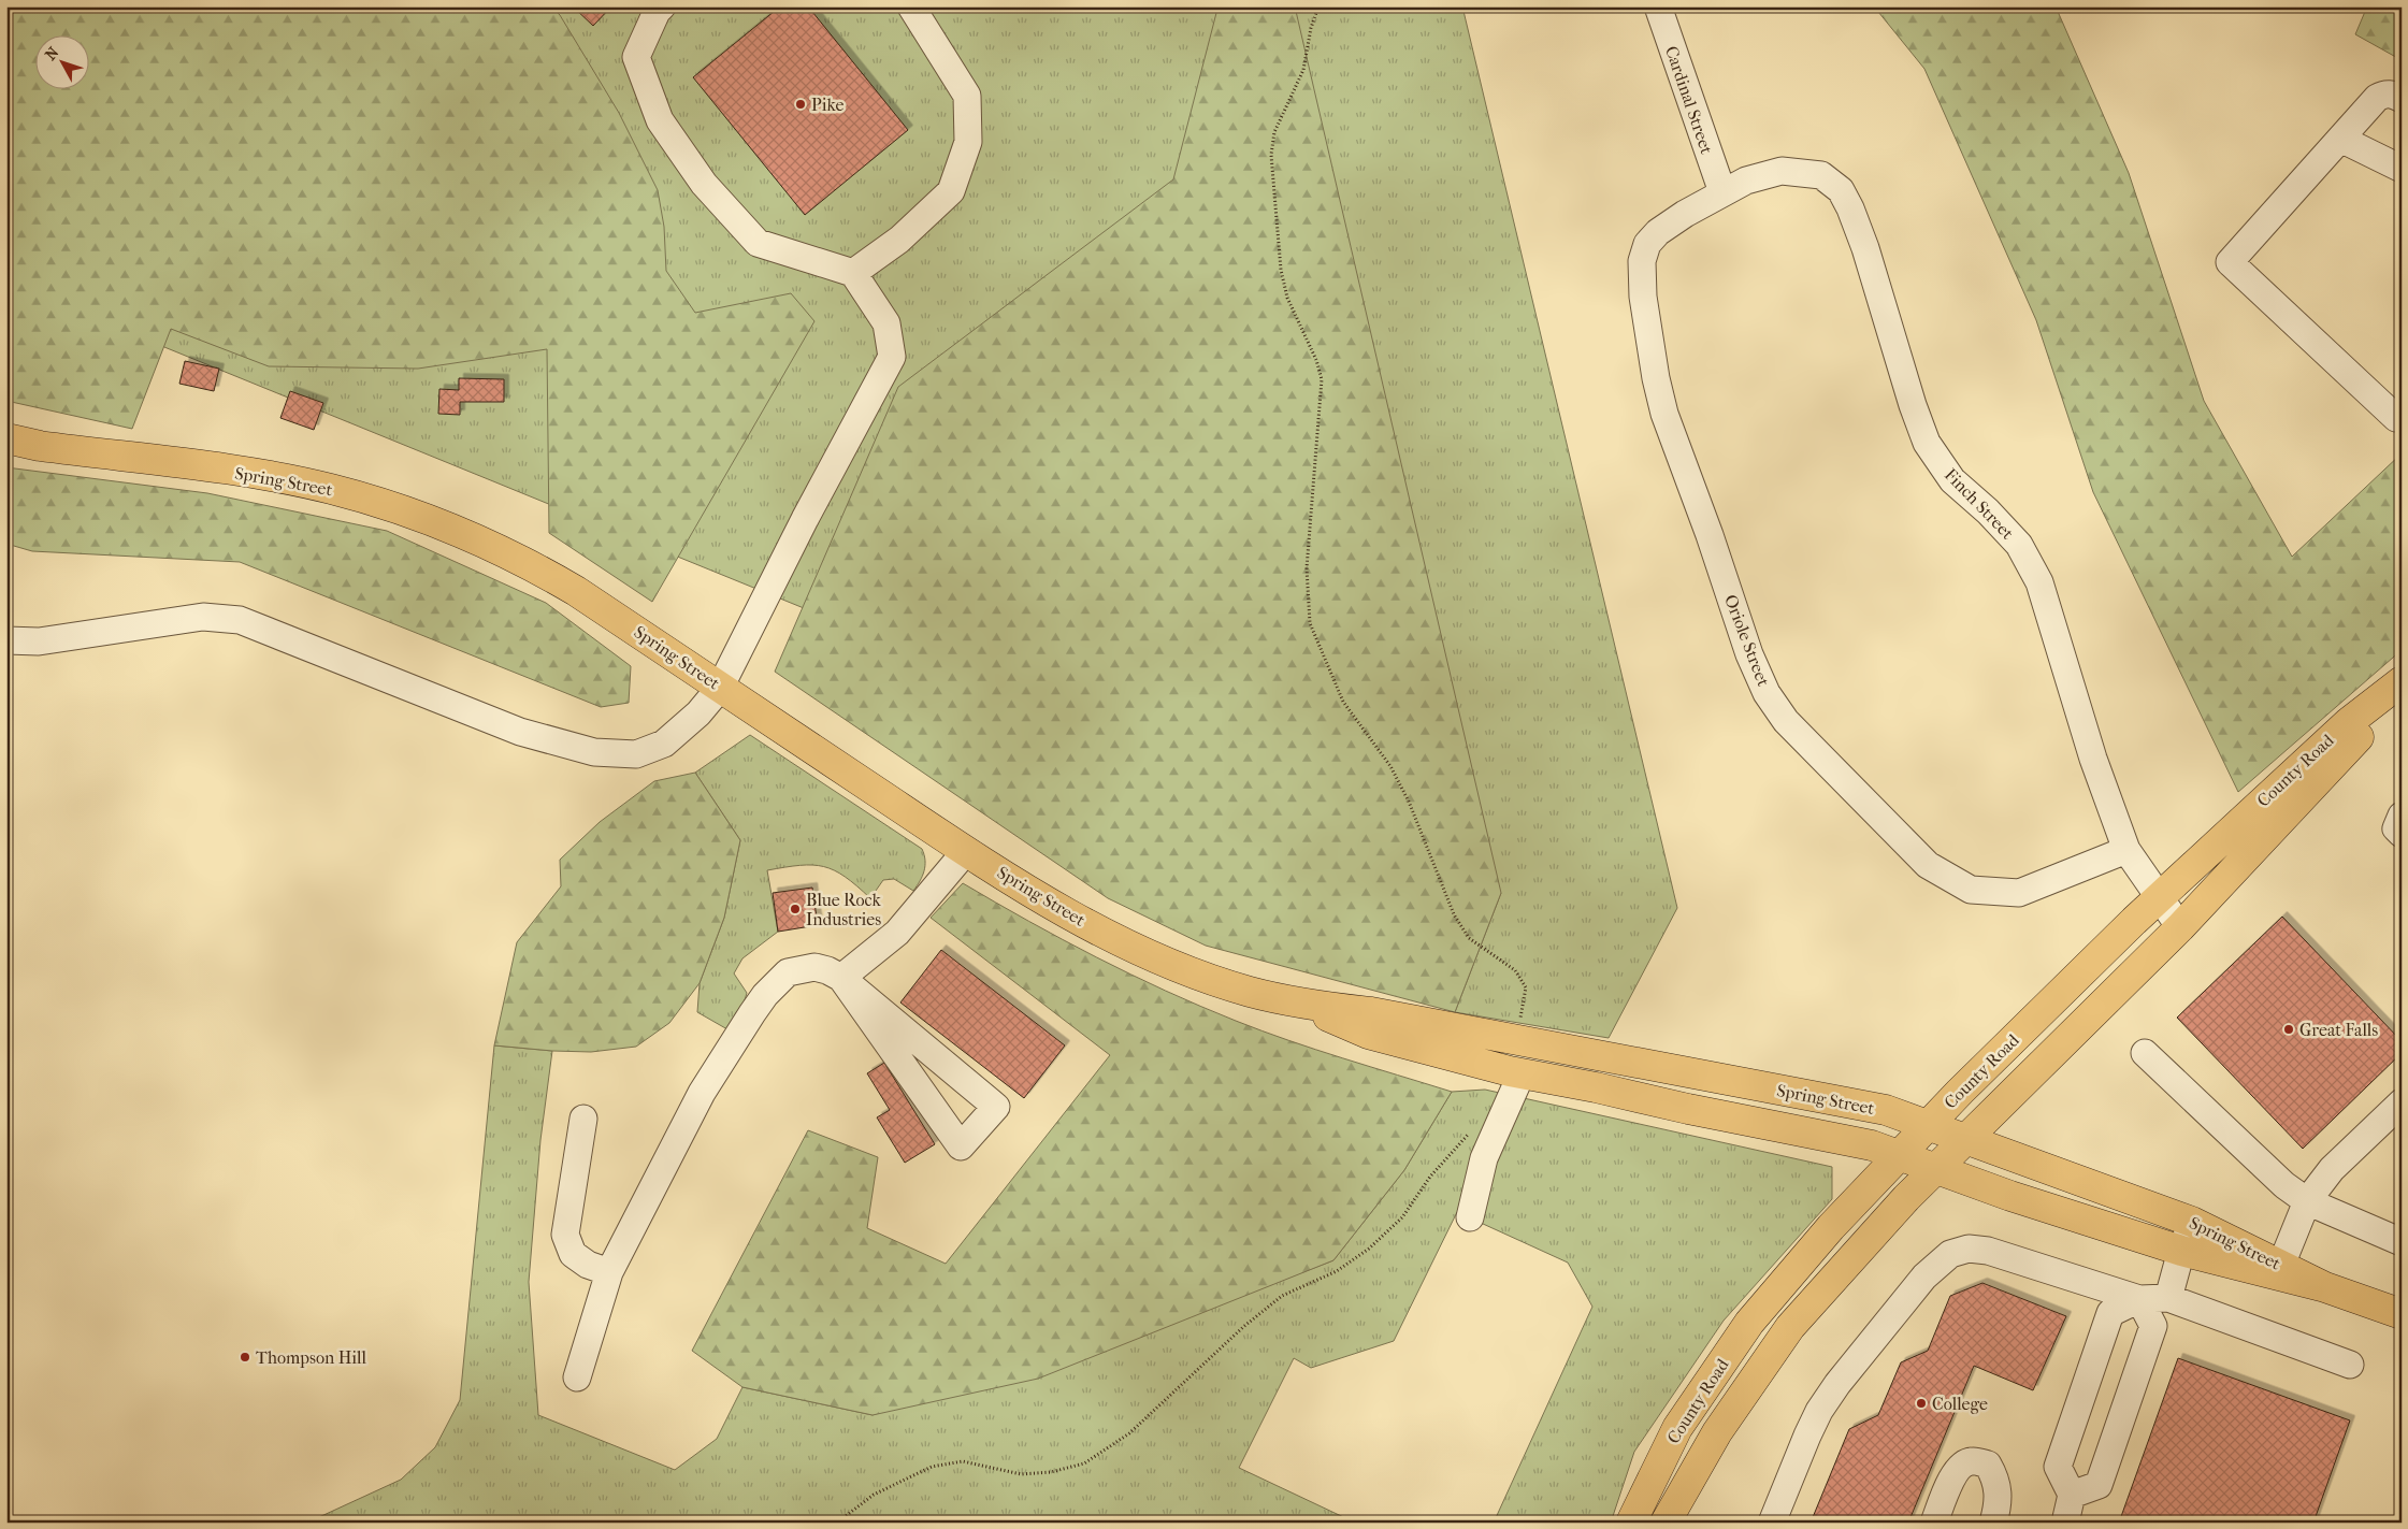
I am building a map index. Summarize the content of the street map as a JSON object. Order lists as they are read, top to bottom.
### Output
{
  "streets": {
    "main road": ["Spring Street", "County Road"],
    "street": ["Cardinal Street", "Finch Street", "Oriole Street"]
  },
  "crossings": [
    ["Cardinal Street", "Finch Street"],
    ["Cardinal Street", "Oriole Street"],
    ["Spring Street", "County Road"],
    ["Finch Street", "Oriole Street"],
    ["Finch Street", "County Road"]
  ],
  "places": [
    "Pike",
    "Blue Rock Industries",
    "Great Falls",
    "Thompson Hill",
    "College"
  ],
  "north": "top left"
}
